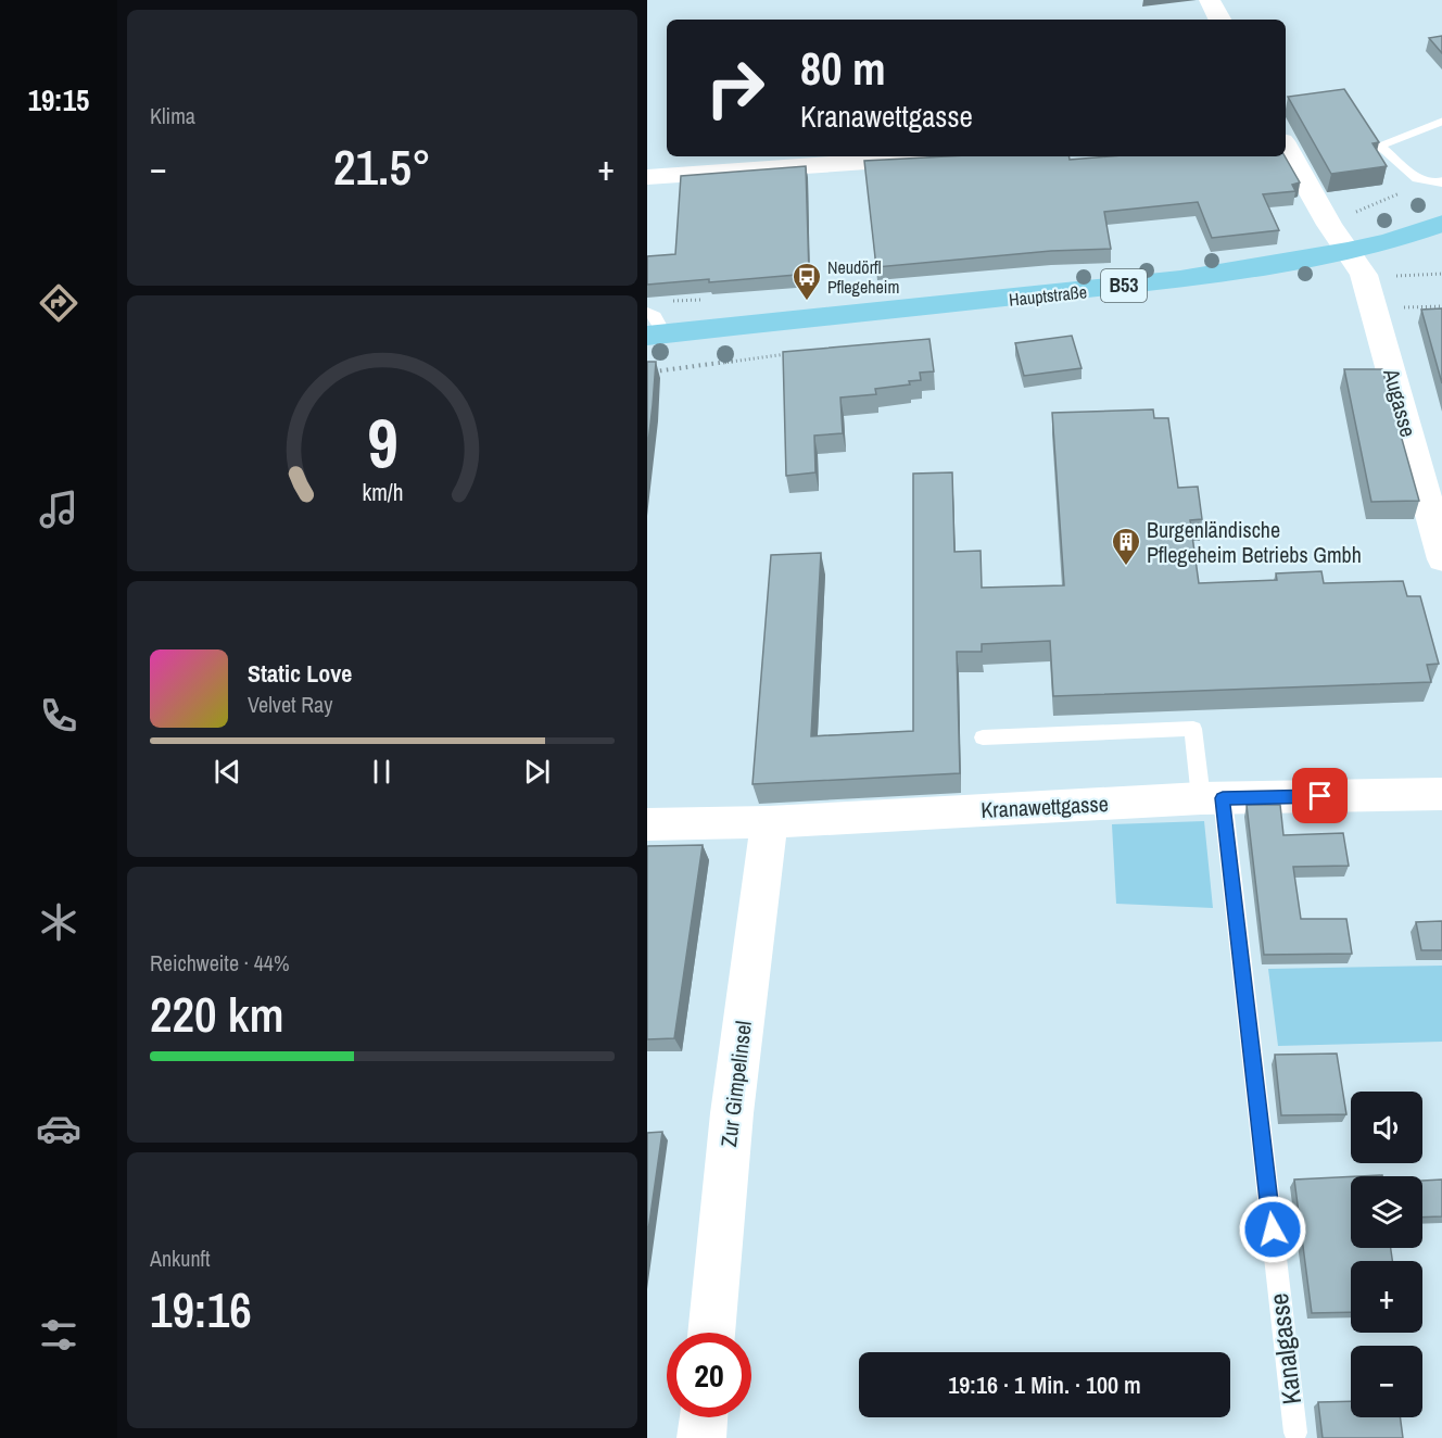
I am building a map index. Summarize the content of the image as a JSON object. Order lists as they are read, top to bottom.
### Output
{
  "streets": {
    "main road": ["B53", "Hauptstraße"],
    "street": ["Augasse", "Kranawettgasse", "Zur Gimpelinsel"],
    "lane": ["Kanalgasse"]
  },
  "crossings": [
    ["Hauptstraße", "Augasse"],
    ["Kranawettgasse", "Zur Gimpelinsel"],
    ["Kranawettgasse", "Kanalgasse"]
  ],
  "places": {
    "bus stop": ["Neudörfl Pflegeheim"],
    "building": ["Burgenländische Pflegeheim Betriebs Gmbh"]
  },
  "page": {
    "tabs": "19:15",
    "tile": [
      "Klima",
      ["Reichweite · 44%", "220 km"],
      ["Ankunft", "19:16"]
    ],
    "turn": ["80 m", "Kranawettgasse"],
    "heat": ["−", "21.5°", "+"],
    "song": ["Static Love", "Velvet Ray"],
    "map_buttons": ["+", "−"],
    "limit": "20",
    "trip": "19:16 · 1 Min. · 100 m",
    "gauge": ["9", "km/h"]
  }
}
